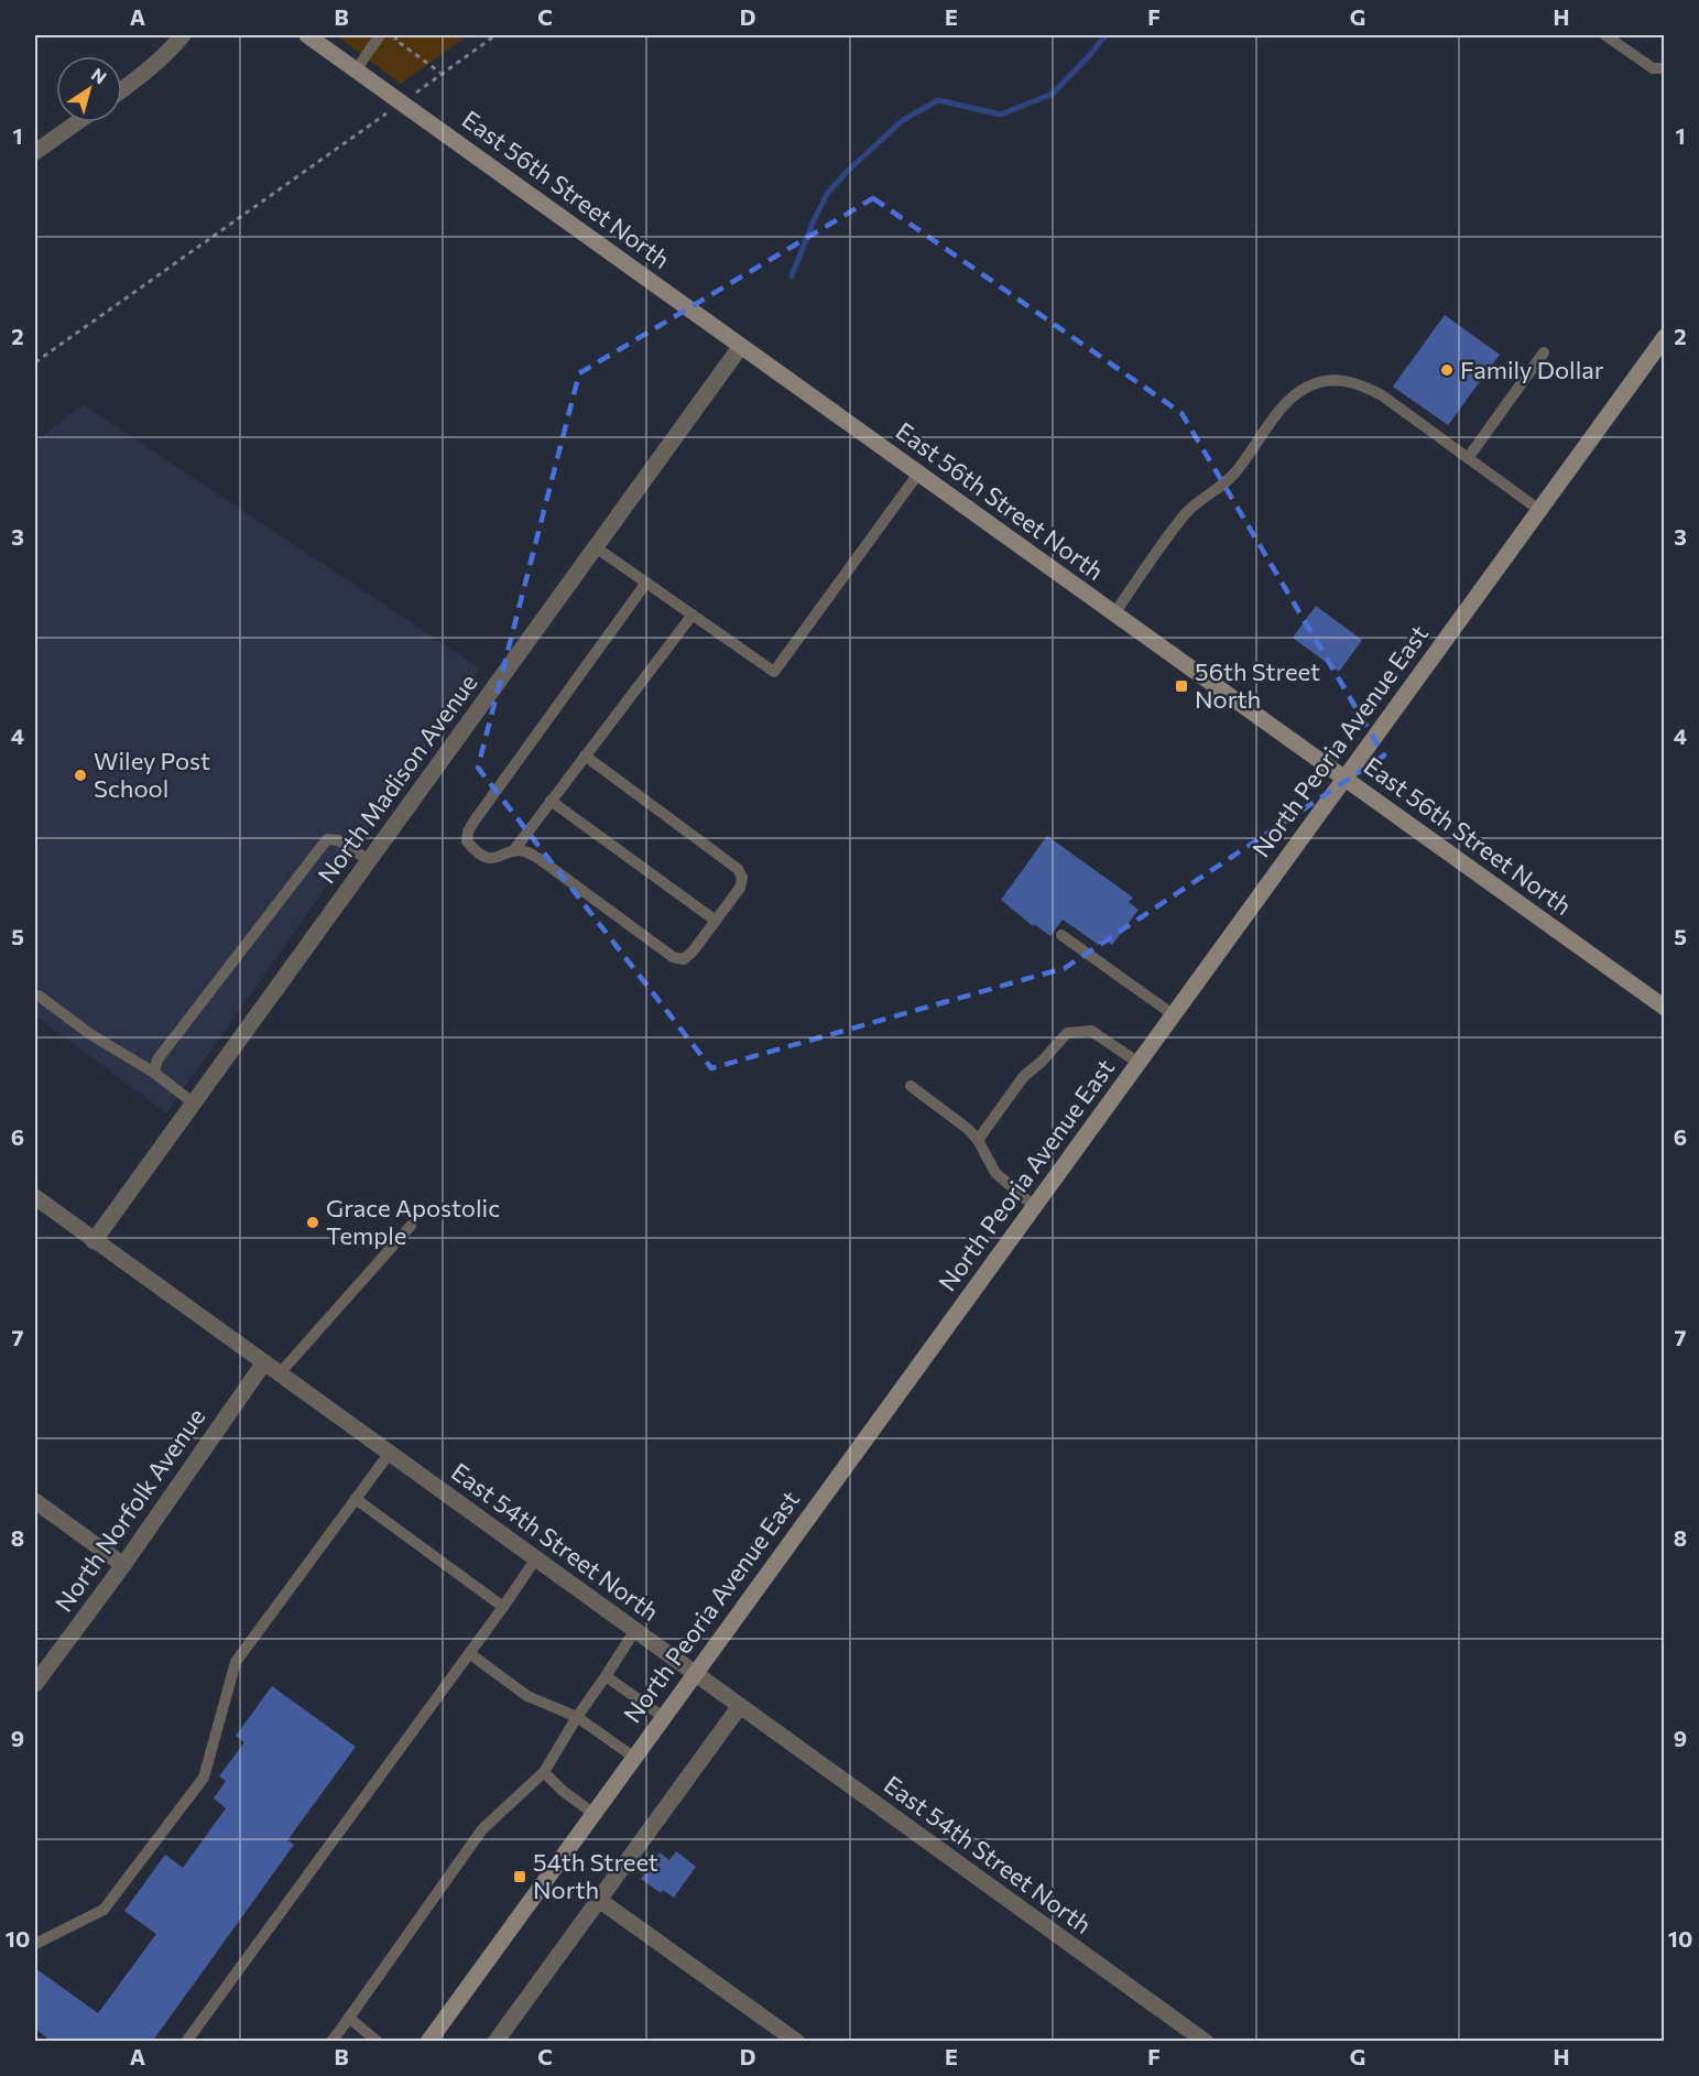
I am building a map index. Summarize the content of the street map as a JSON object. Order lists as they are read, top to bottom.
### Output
{
  "streets": {
    "main road": ["East 56th Street North", "North Peoria Avenue East"],
    "street": ["North Madison Avenue", "North Norfolk Avenue", "East 54th Street North"]
  },
  "crossings": [
    ["East 56th Street North", "North Peoria Avenue East"],
    ["East 56th Street North", "North Madison Avenue"],
    ["North Peoria Avenue East", "East 54th Street North"],
    ["North Madison Avenue", "East 54th Street North"],
    ["North Norfolk Avenue", "East 54th Street North"]
  ],
  "places": {
    "other": ["Family Dollar", "Wiley Post School", "Grace Apostolic Temple"],
    "transit": ["56th Street North", "54th Street North"]
  },
  "north": "top right",
  "grid": {
    "columns": [
      "A",
      "B",
      "C",
      "D",
      "E",
      "F",
      "G",
      "H"
    ],
    "rows": [
      "1",
      "2",
      "3",
      "4",
      "5",
      "6",
      "7",
      "8",
      "9",
      "10"
    ]
  }
}
